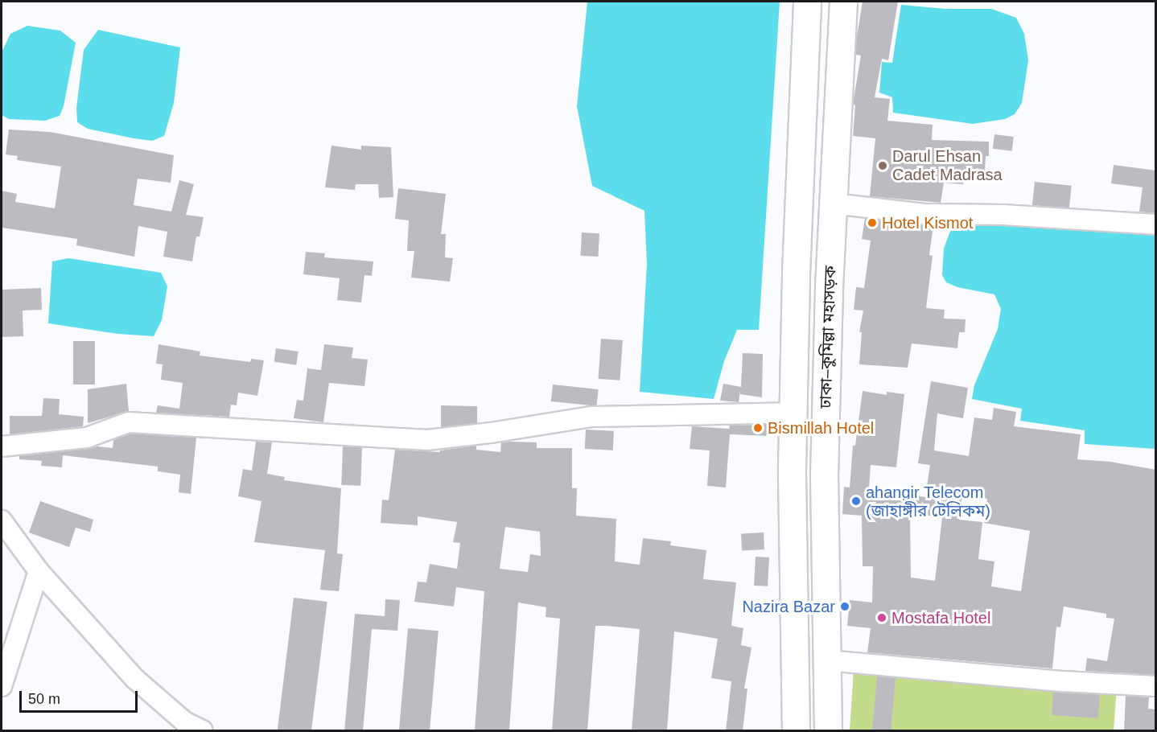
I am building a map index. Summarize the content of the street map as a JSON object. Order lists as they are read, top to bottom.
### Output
{
  "streets": {
    "highway": ["ঢাকা–কুমিল্লা মহাসড়ক"]
  },
  "places": [
    "Darul Ehsan Cadet Madrasa",
    "Hotel Kismot",
    "Bismillah Hotel",
    "ahangir Telecom (জাহাঙ্গীর টেলিকম)",
    "Nazira Bazar",
    "Mostafa Hotel"
  ],
  "scale_bar": "50 m"
}
